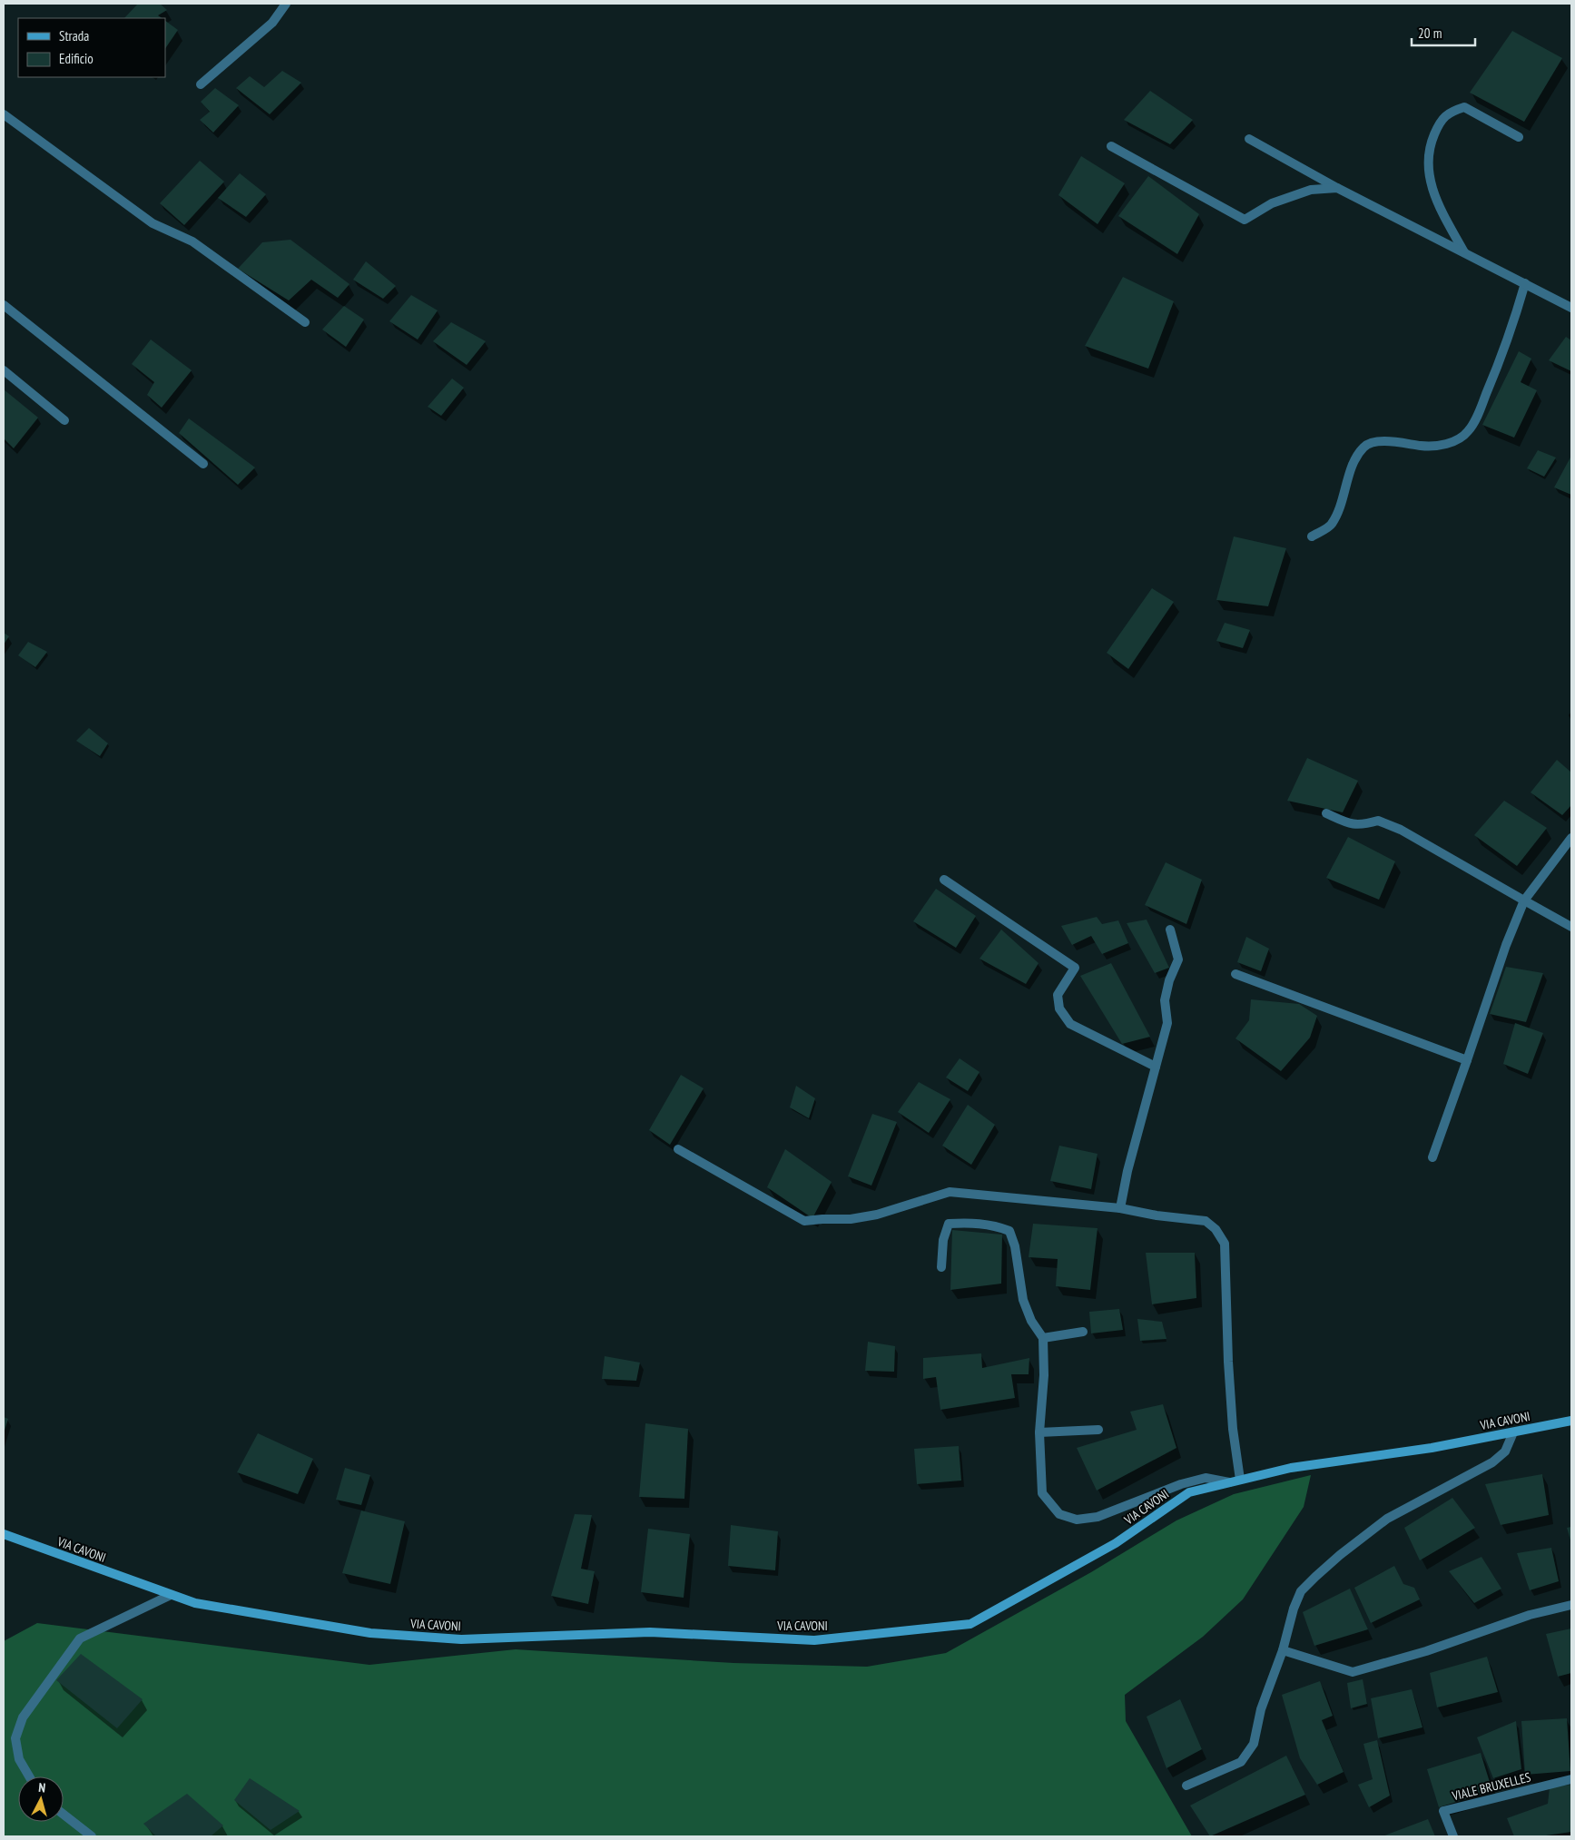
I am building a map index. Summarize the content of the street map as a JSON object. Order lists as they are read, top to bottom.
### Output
{
  "streets": {
    "street": ["VIA CAVONI", "VIALE BRUXELLES"]
  },
  "legend": ["Strada", "Edificio"],
  "scale_bar": "20 m",
  "north": "top"
}
